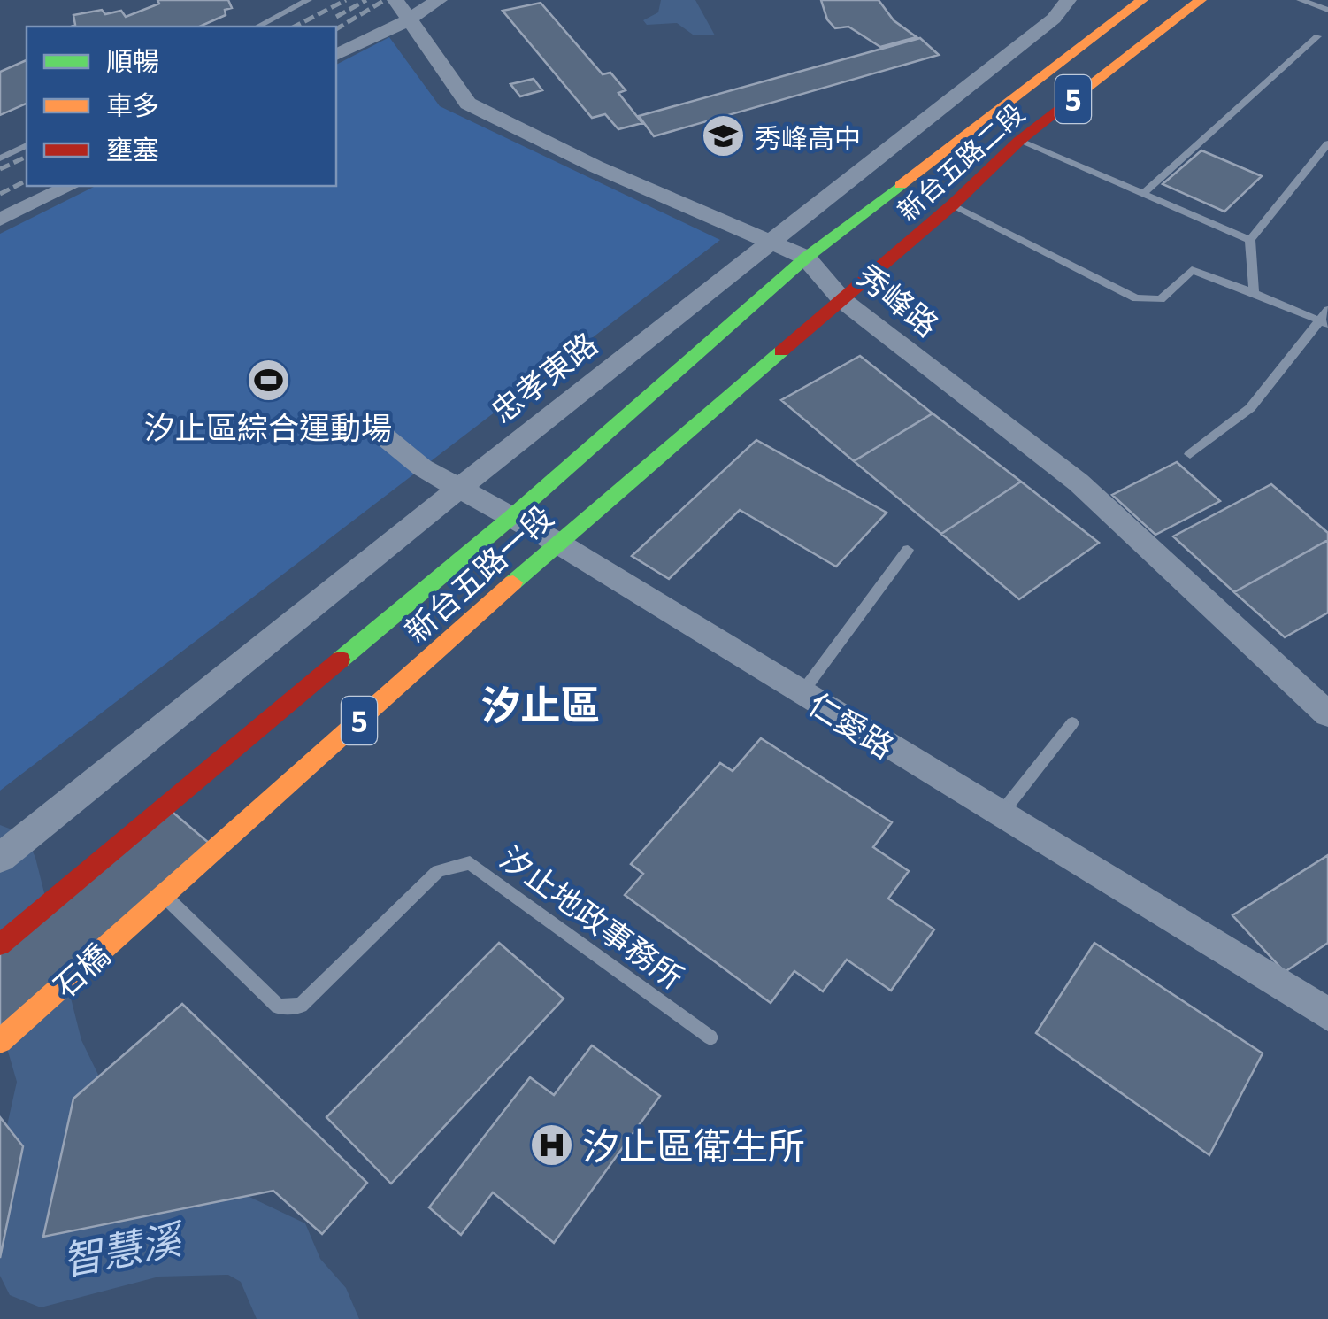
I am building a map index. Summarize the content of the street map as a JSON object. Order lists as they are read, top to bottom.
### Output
{
  "streets": {
    "main road": [
      "5",
      "新台五路二段",
      "新台五路一段",
      "石橋"
    ],
    "street": ["秀峰路", "忠孝東路", "仁愛路"],
    "lane": ["汐止地政事務所"]
  },
  "crossings": [
    ["新台五路二段", "秀峰路"],
    ["新台五路二段", "新台五路一段"],
    ["秀峰路", "忠孝東路"],
    ["秀峰路", "新台五路一段"],
    ["忠孝東路", "仁愛路"],
    ["新台五路一段", "仁愛路"],
    ["新台五路一段", "汐止地政事務所"],
    ["新台五路一段", "石橋"],
    ["汐止地政事務所", "石橋"]
  ],
  "districts": ["汐止區"],
  "water": ["智慧溪"],
  "places": {
    "school or university": ["秀峰高中"],
    "sports": ["汐止區綜合運動場"],
    "hospital": ["汐止區衛生所"]
  },
  "legend": ["順暢", "車多", "壅塞"]
}
